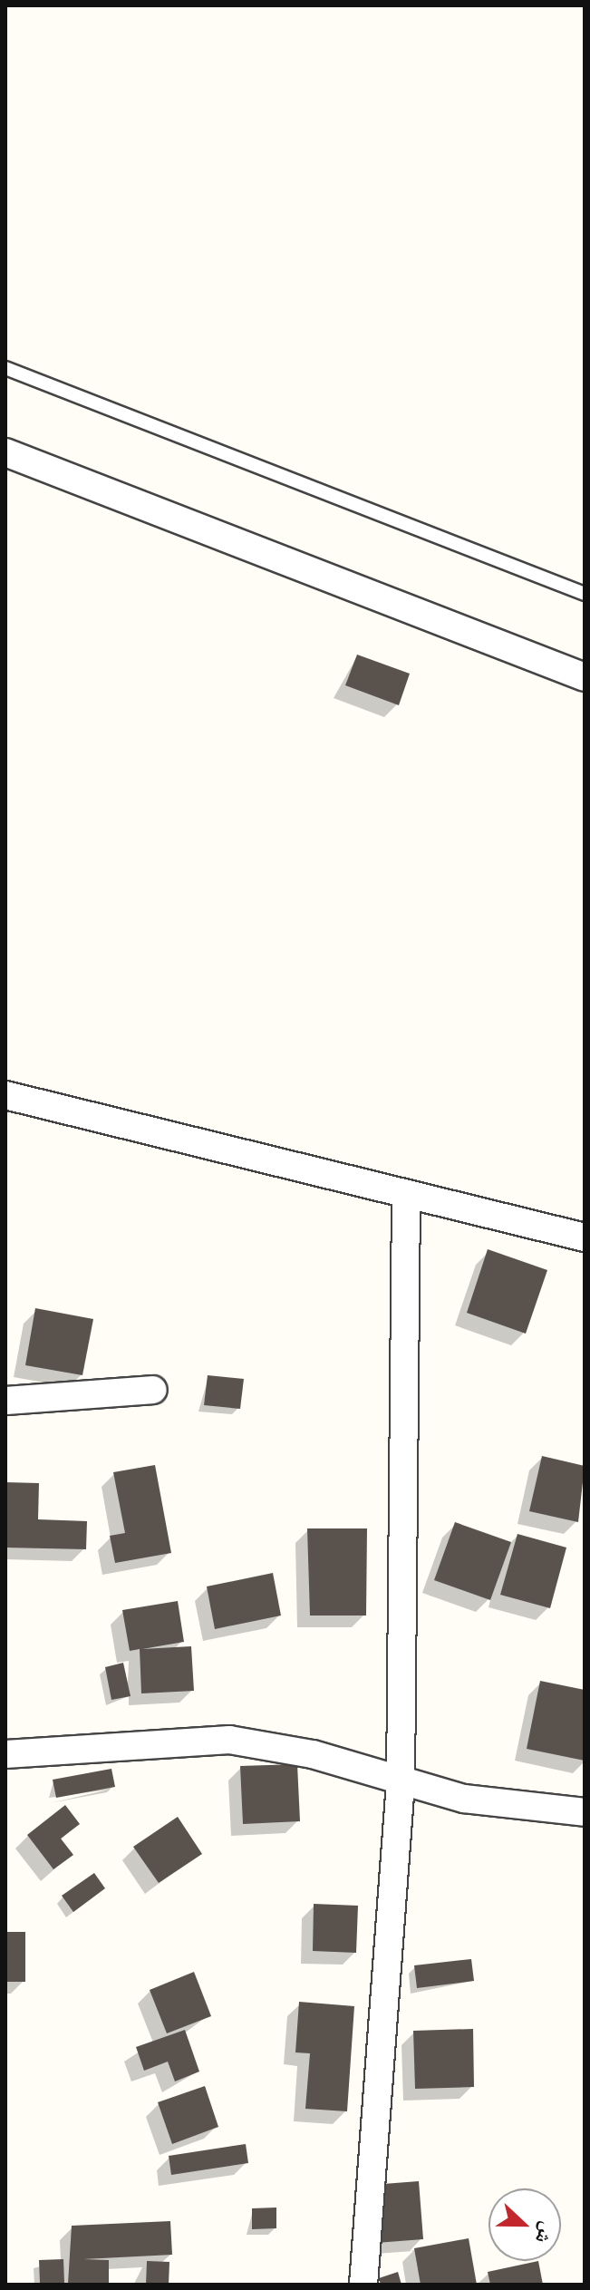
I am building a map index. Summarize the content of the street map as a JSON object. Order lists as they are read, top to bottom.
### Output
{
  "north": "right"
}
